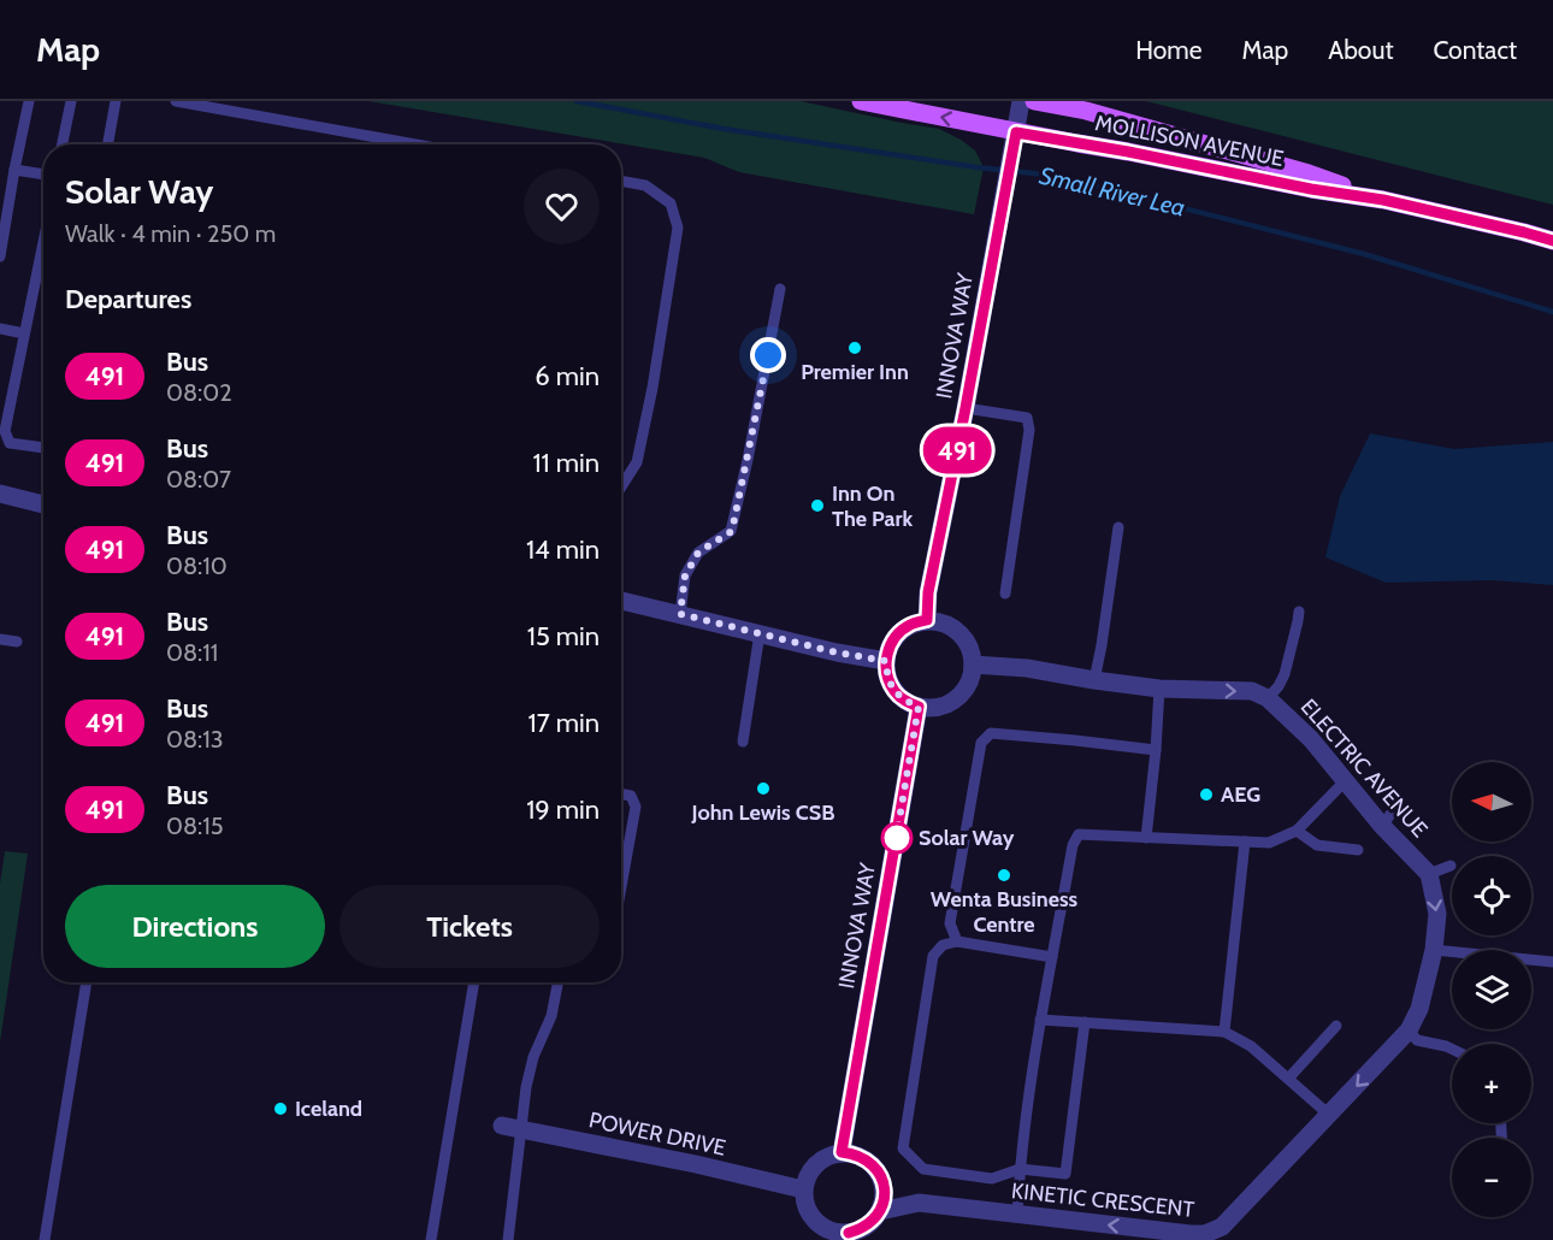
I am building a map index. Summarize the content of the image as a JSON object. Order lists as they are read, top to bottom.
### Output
{
  "streets": {
    "main road": ["MOLLISON AVENUE"],
    "street": [
      "INNOVA WAY",
      "ELECTRIC AVENUE",
      "POWER DRIVE",
      "KINETIC CRESCENT"
    ]
  },
  "crossings": [
    ["MOLLISON AVENUE", "INNOVA WAY"],
    ["INNOVA WAY", "ELECTRIC AVENUE"],
    ["INNOVA WAY", "POWER DRIVE"],
    ["INNOVA WAY", "KINETIC CRESCENT"],
    ["POWER DRIVE", "KINETIC CRESCENT"]
  ],
  "one_way": ["KINETIC CRESCENT"],
  "water": ["Small River Lea"],
  "places": [
    "Premier Inn",
    "Inn On The Park",
    "John Lewis CSB",
    "AEG",
    "Solar Way",
    "Wenta Business Centre",
    "Iceland"
  ],
  "lines": ["bus line 491"],
  "north": "left",
  "page": {
    "header": "Map",
    "nav": [
      "Home",
      "Map",
      "About",
      "Contact"
    ],
    "on_map": "491",
    "heading": [
      ["Solar Way", "Walk · 4 min · 250 m"],
      "Departures"
    ],
    "list": [
      {
        "mark": "491",
        "name": "Bus",
        "note": "08:02",
        "value": "6 min"
      },
      {
        "mark": "491",
        "name": "Bus",
        "note": "08:07",
        "value": "11 min"
      },
      {
        "mark": "491",
        "name": "Bus",
        "note": "08:10",
        "value": "14 min"
      },
      {
        "mark": "491",
        "name": "Bus",
        "note": "08:11",
        "value": "15 min"
      },
      {
        "mark": "491",
        "name": "Bus",
        "note": "08:13",
        "value": "17 min"
      },
      {
        "mark": "491",
        "name": "Bus",
        "note": "08:15",
        "value": "19 min"
      }
    ],
    "map_buttons": ["+", "−"],
    "buttons": ["Directions", "Tickets"]
  }
}
